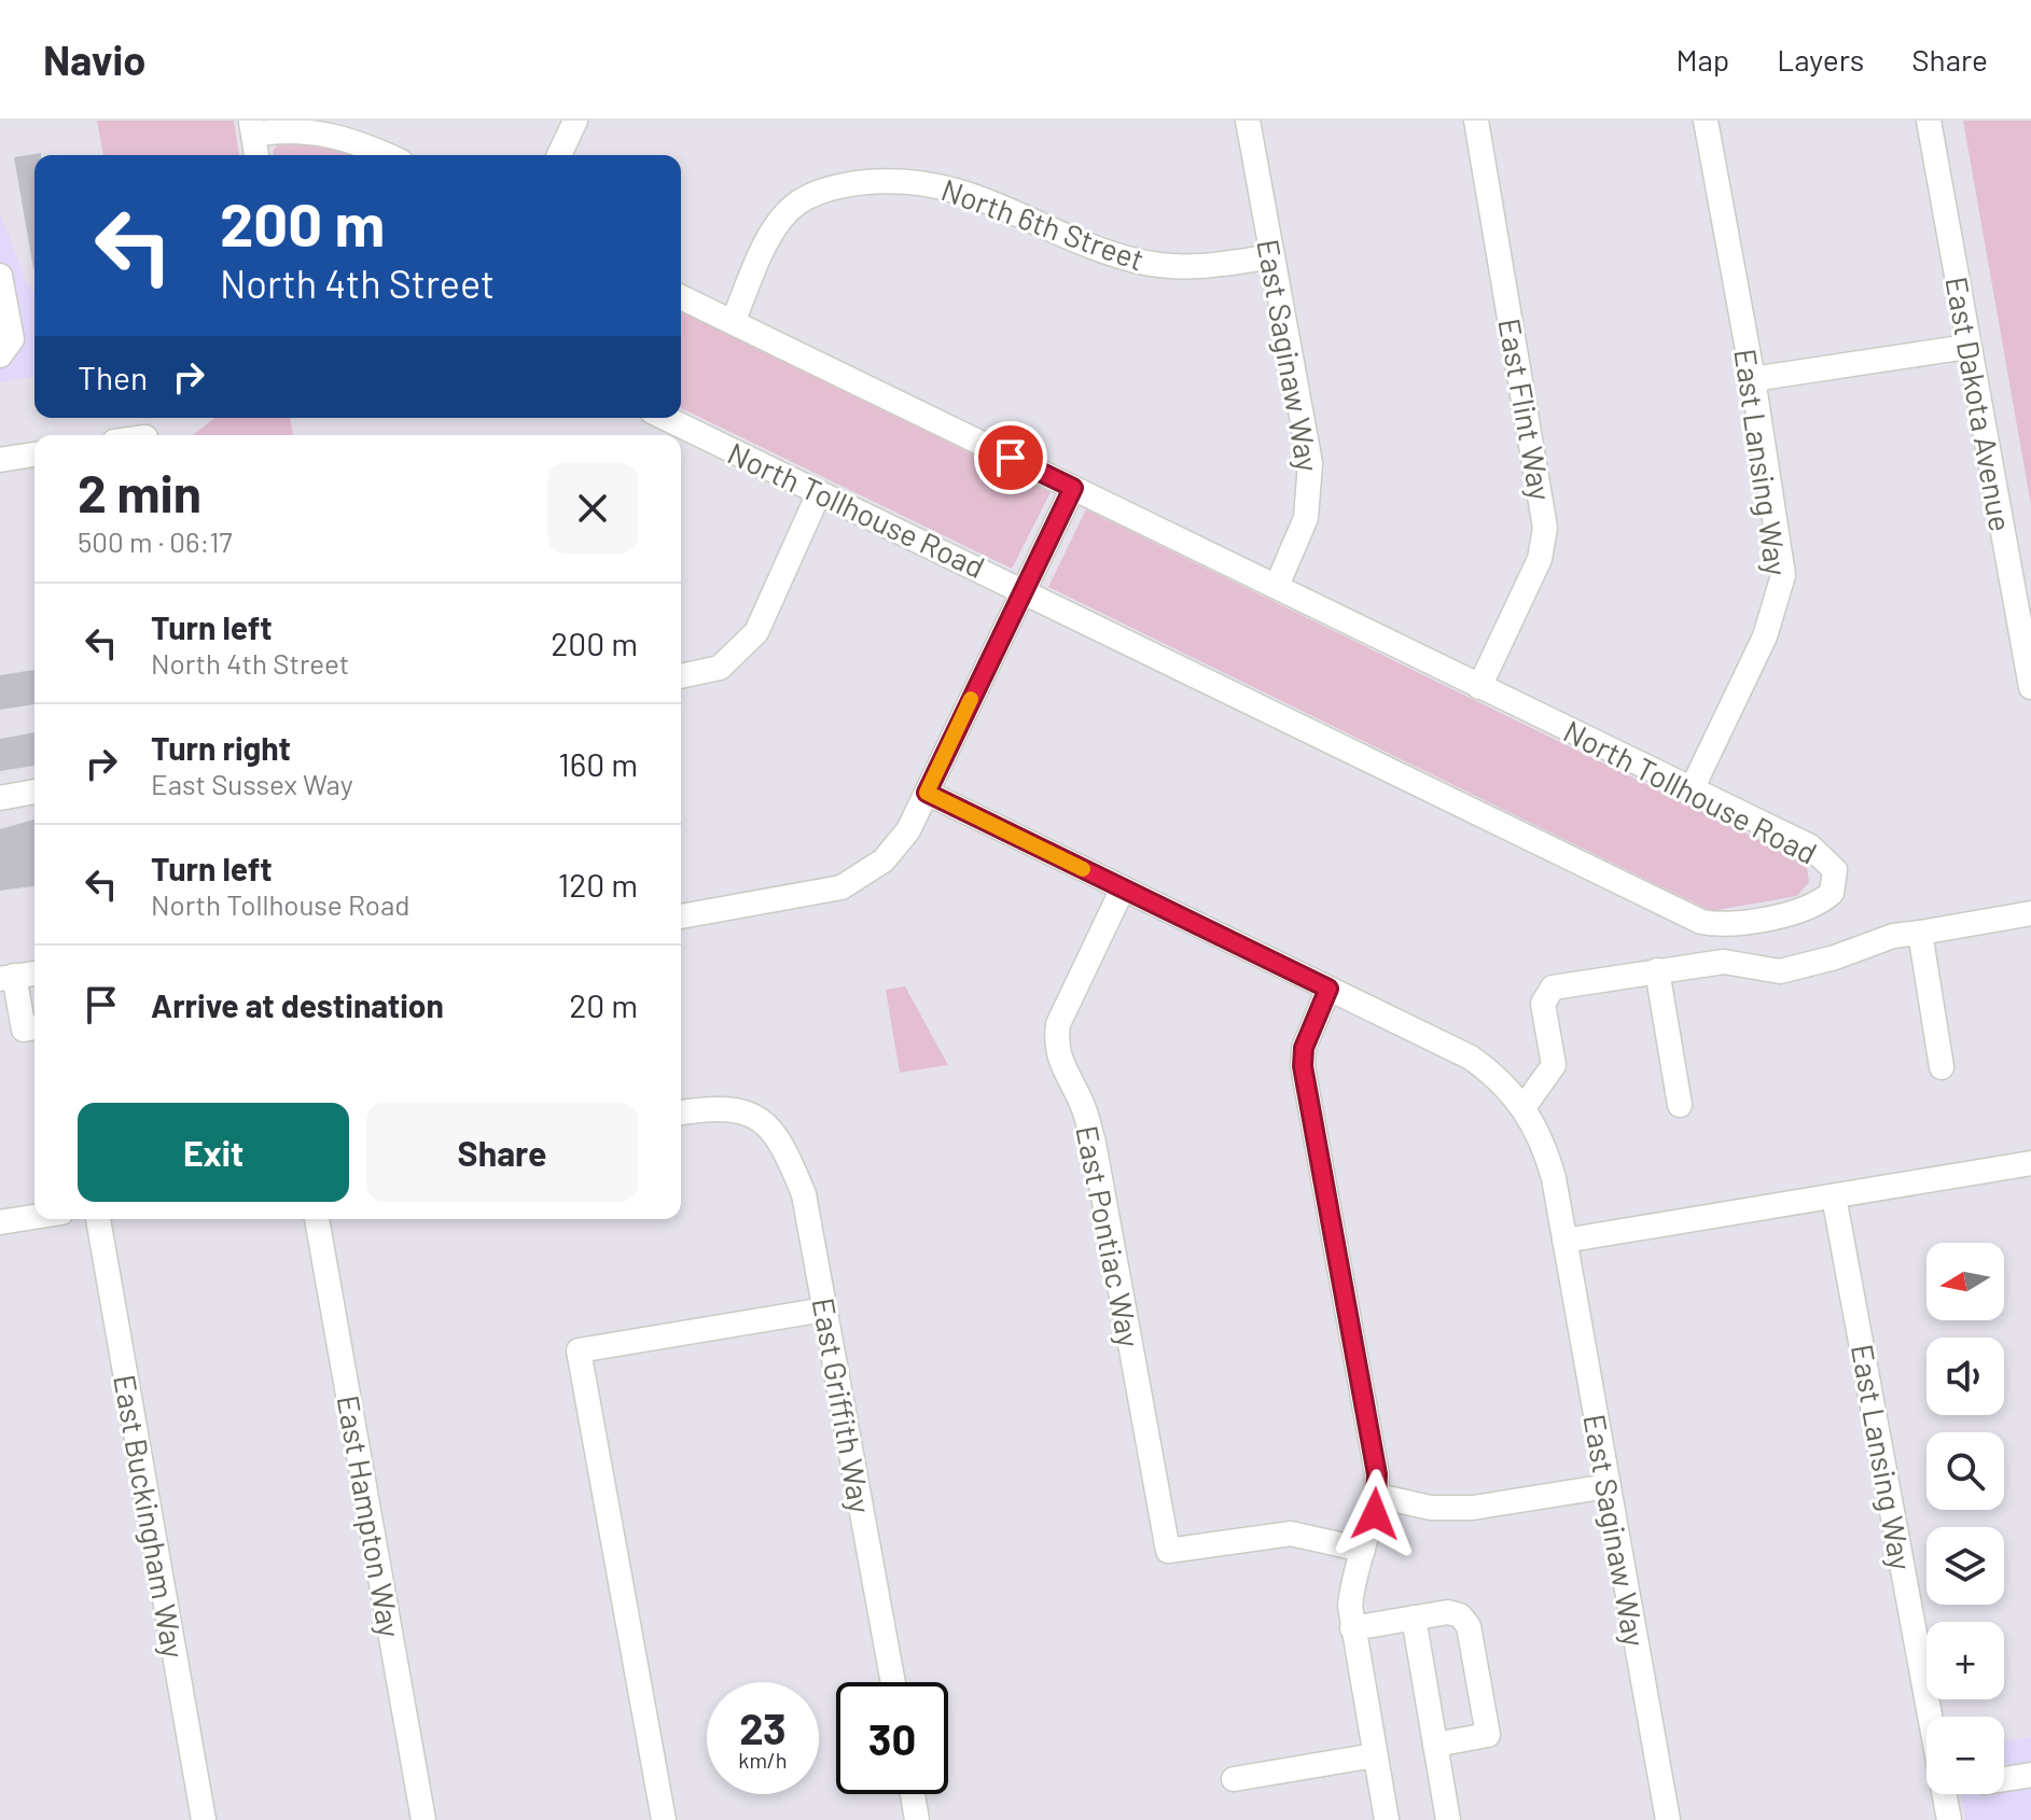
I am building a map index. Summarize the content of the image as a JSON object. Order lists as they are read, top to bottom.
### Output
{
  "streets": {
    "street": [
      "North 6th Street",
      "East Saginaw Way",
      "East Dakota Avenue",
      "East Flint Way",
      "East Lansing Way",
      "North Tollhouse Road",
      "East Pontiac Way",
      "East Griffith Way",
      "East Buckingham Way",
      "East Hampton Way"
    ]
  },
  "crossings": [
    ["North 6th Street", "East Saginaw Way"],
    ["North 6th Street", "North Tollhouse Road"],
    ["East Saginaw Way", "North Tollhouse Road"],
    ["East Saginaw Way", "East Pontiac Way"],
    ["East Flint Way", "North Tollhouse Road"],
    ["East Lansing Way", "North Tollhouse Road"]
  ],
  "north": "left",
  "page": {
    "header": "Navio",
    "nav": ["Map", "Layers", "Share"],
    "turn": ["200 m", "North 4th Street"],
    "then": "Then",
    "heading": ["2 min", "500 m · 06:17"],
    "list": [
      {
        "name": "Turn left",
        "note": "North 4th Street",
        "value": "200 m"
      },
      {
        "name": "Turn right",
        "note": "East Sussex Way",
        "value": "160 m"
      },
      {
        "name": "Turn left",
        "note": "North Tollhouse Road",
        "value": "120 m"
      },
      {
        "name": "Arrive at destination",
        "value": "20 m"
      }
    ],
    "buttons": ["Exit", "Share"],
    "map_buttons": ["+", "−"],
    "speed": "23 km/h",
    "limit": "30"
  }
}
